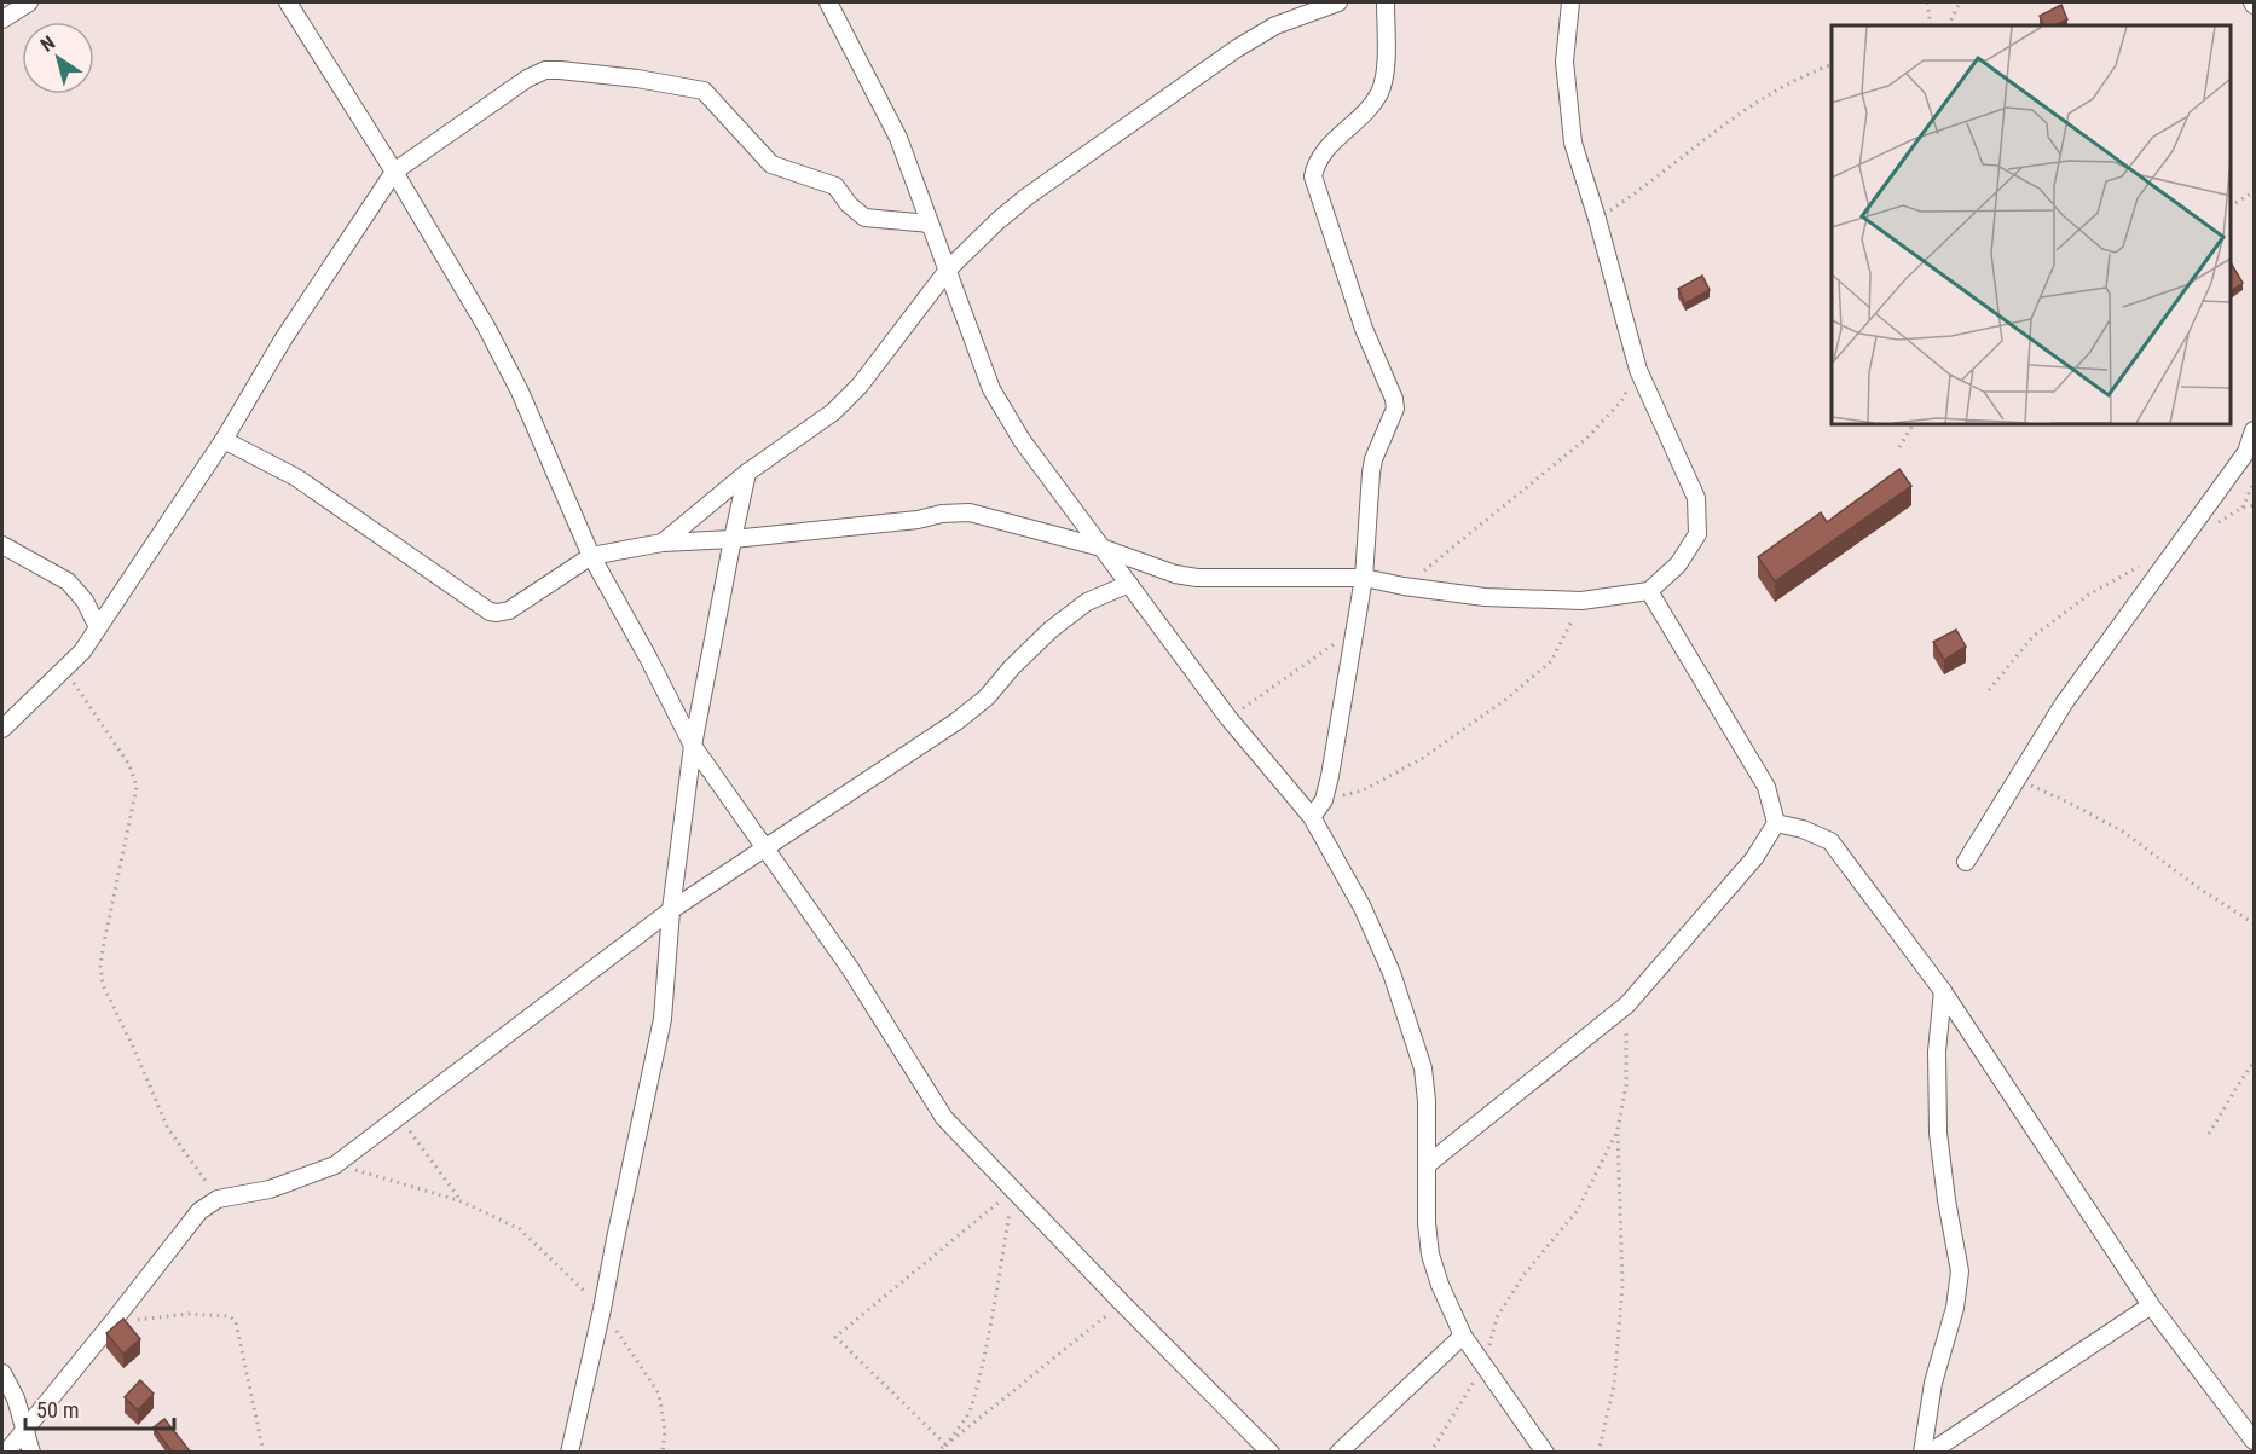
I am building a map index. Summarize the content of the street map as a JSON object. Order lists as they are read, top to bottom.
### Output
{
  "scale_bar": "50 m",
  "north": "top left"
}
